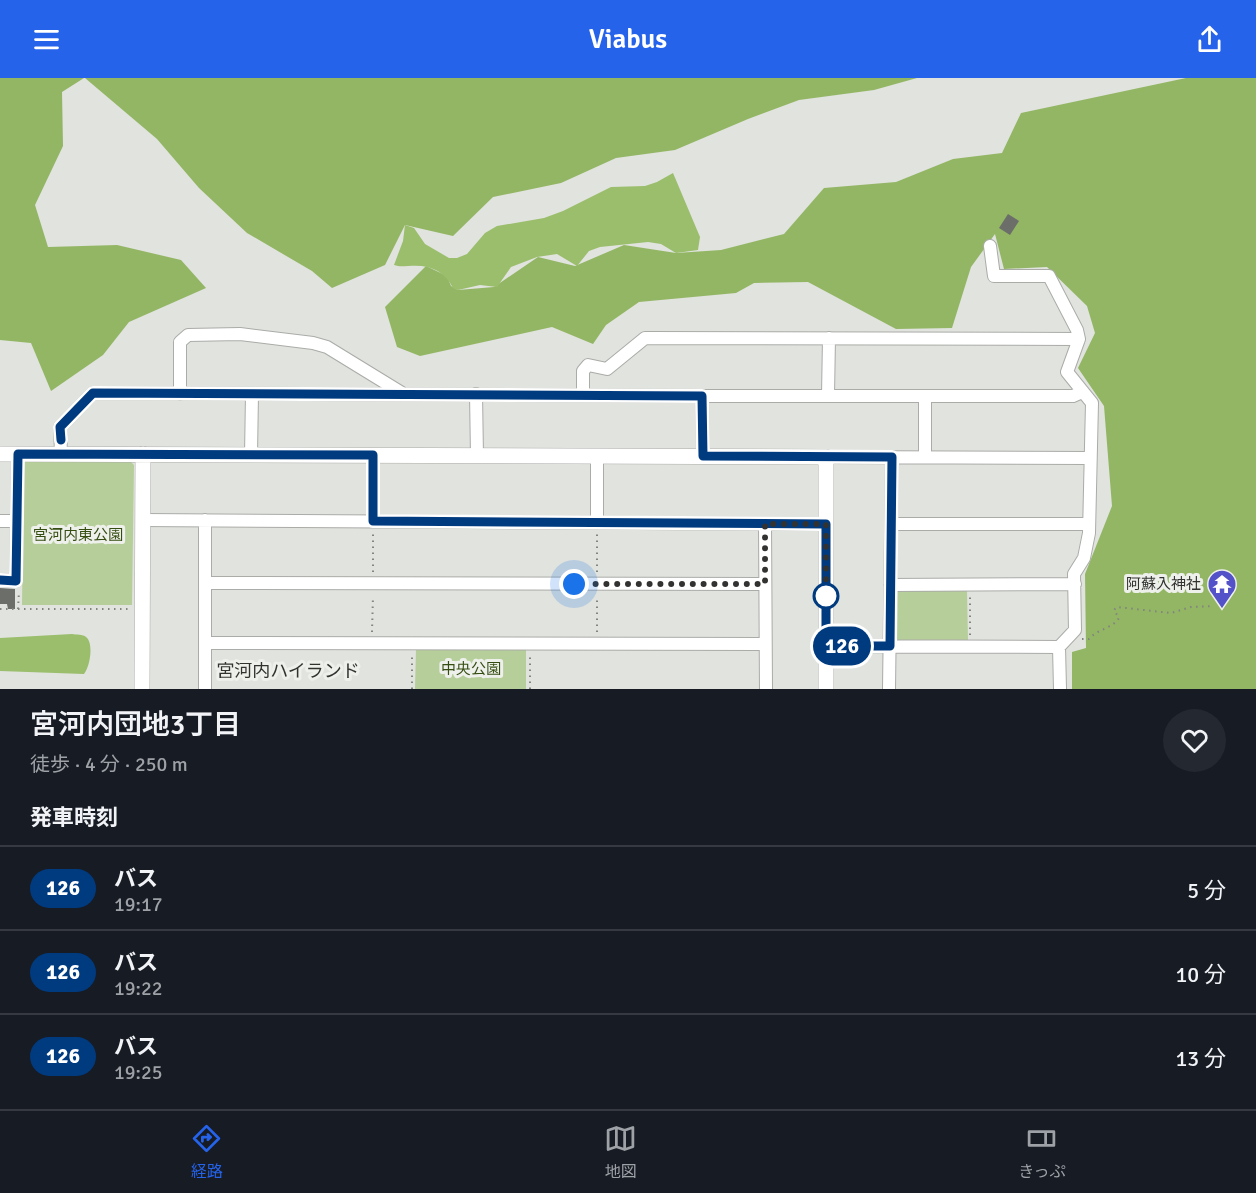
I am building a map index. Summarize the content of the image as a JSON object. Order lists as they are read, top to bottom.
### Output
{
  "districts": ["宮河内ハイランド"],
  "parks": ["宮河内東公園", "中央公園"],
  "places": {
    "temple": ["阿蘇入神社"]
  },
  "lines": ["bus line 126"],
  "page": {
    "header": "Viabus",
    "on_map": "126",
    "heading": [
      ["宮河内団地3丁目", "徒歩 · 4 分 · 250 m"],
      "発車時刻"
    ],
    "list": [
      {
        "mark": "126",
        "name": "バス",
        "note": "19:17",
        "value": "5 分"
      },
      {
        "mark": "126",
        "name": "バス",
        "note": "19:22",
        "value": "10 分"
      },
      {
        "mark": "126",
        "name": "バス",
        "note": "19:25",
        "value": "13 分"
      }
    ],
    "tabs": ["経路", "地図", "きっぷ"]
  }
}
